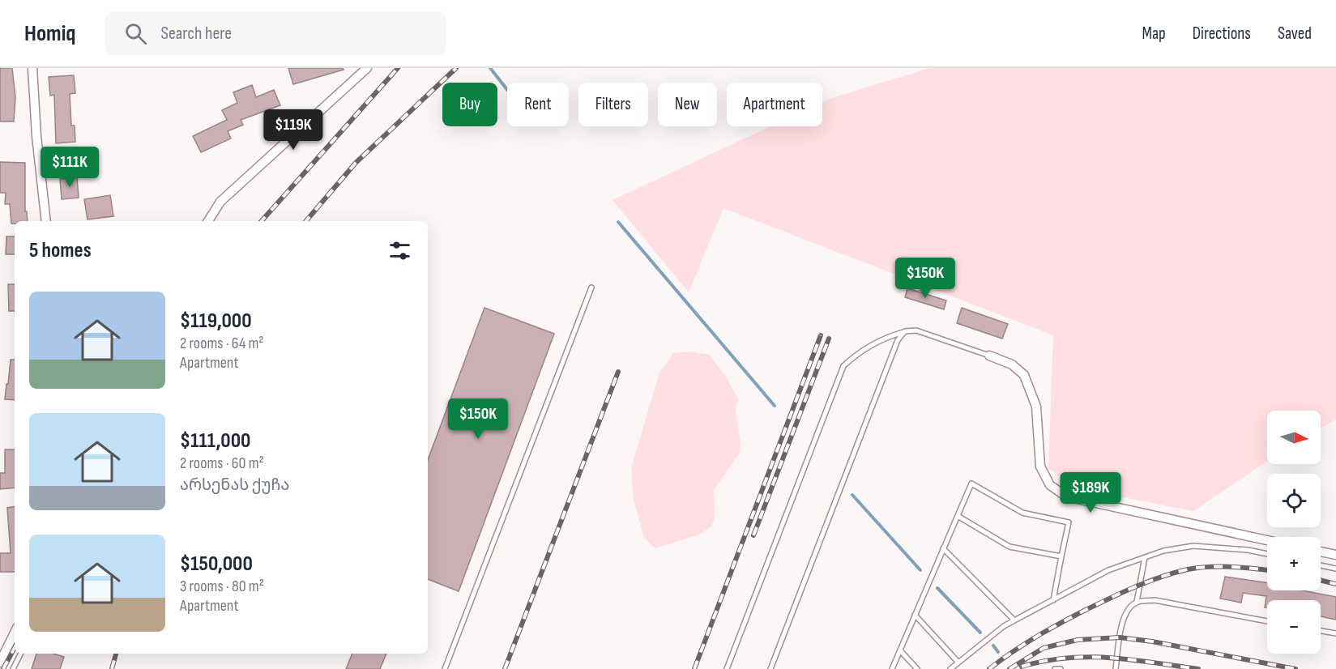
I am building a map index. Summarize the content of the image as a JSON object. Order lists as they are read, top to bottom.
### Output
{
  "north": "right",
  "page": {
    "header": "Homiq",
    "search": "Search here",
    "nav": ["Map", "Directions", "Saved"],
    "chip": [
      "Buy",
      "Rent",
      "Filters",
      "New",
      "Apartment"
    ],
    "price": [
      "$119K",
      "$111K",
      "$150K",
      "$150K",
      "$189K"
    ],
    "heading": "5 homes",
    "list": [
      {
        "name": "$119,000",
        "note": "2 rooms · 64 m² · Apartment"
      },
      {
        "name": "$111,000",
        "note": "2 rooms · 60 m² · არსენას ქუჩა"
      },
      {
        "name": "$150,000",
        "note": "3 rooms · 80 m² · Apartment"
      }
    ],
    "map_buttons": ["+", "−"]
  }
}
